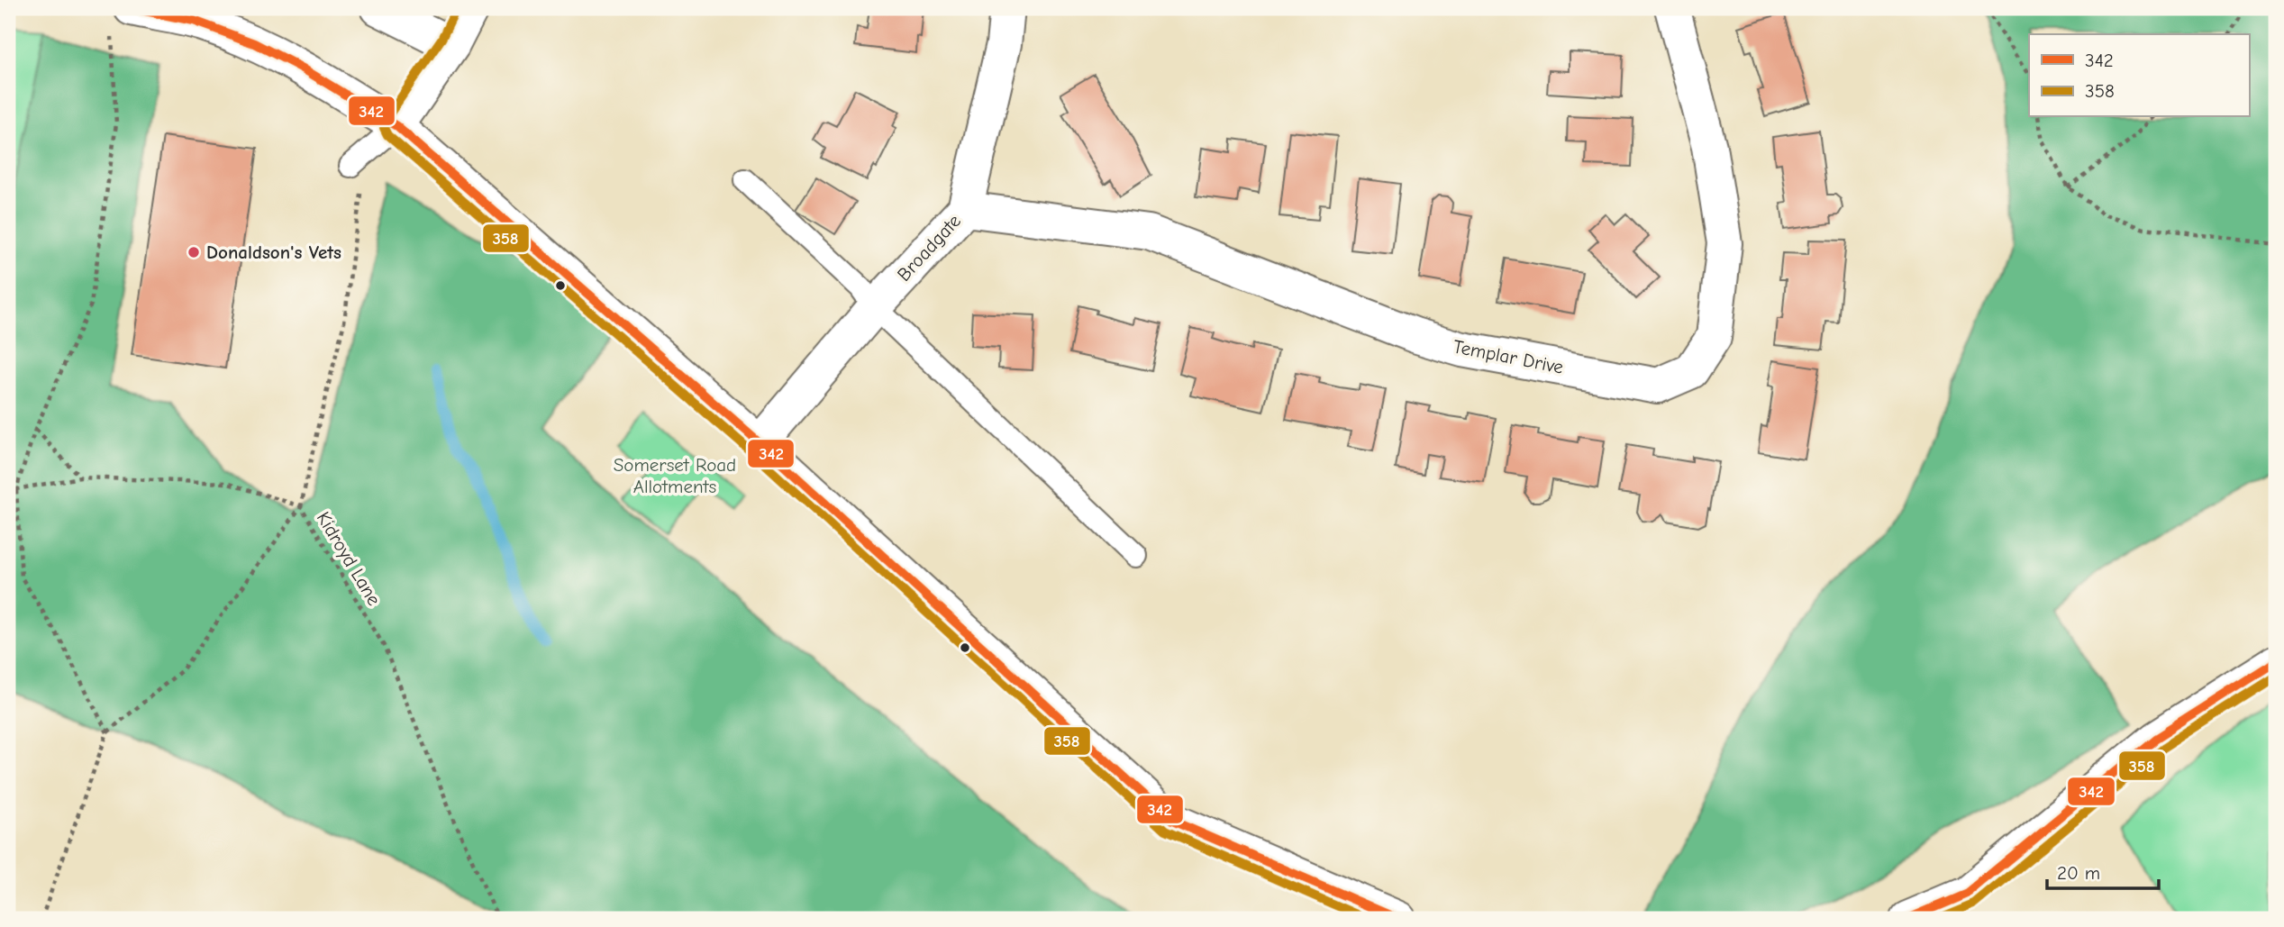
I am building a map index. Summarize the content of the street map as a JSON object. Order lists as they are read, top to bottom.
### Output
{
  "streets": {
    "street": ["Broadgate", "Templar Drive"],
    "path": ["Kidroyd Lane"]
  },
  "crossings": [
    ["Broadgate", "Templar Drive"]
  ],
  "parks": ["Somerset Road Allotments"],
  "places": ["Donaldson's Vets"],
  "lines": ["transit line 342", "transit line 358"],
  "legend": ["342", "358"],
  "scale_bar": "20 m"
}
